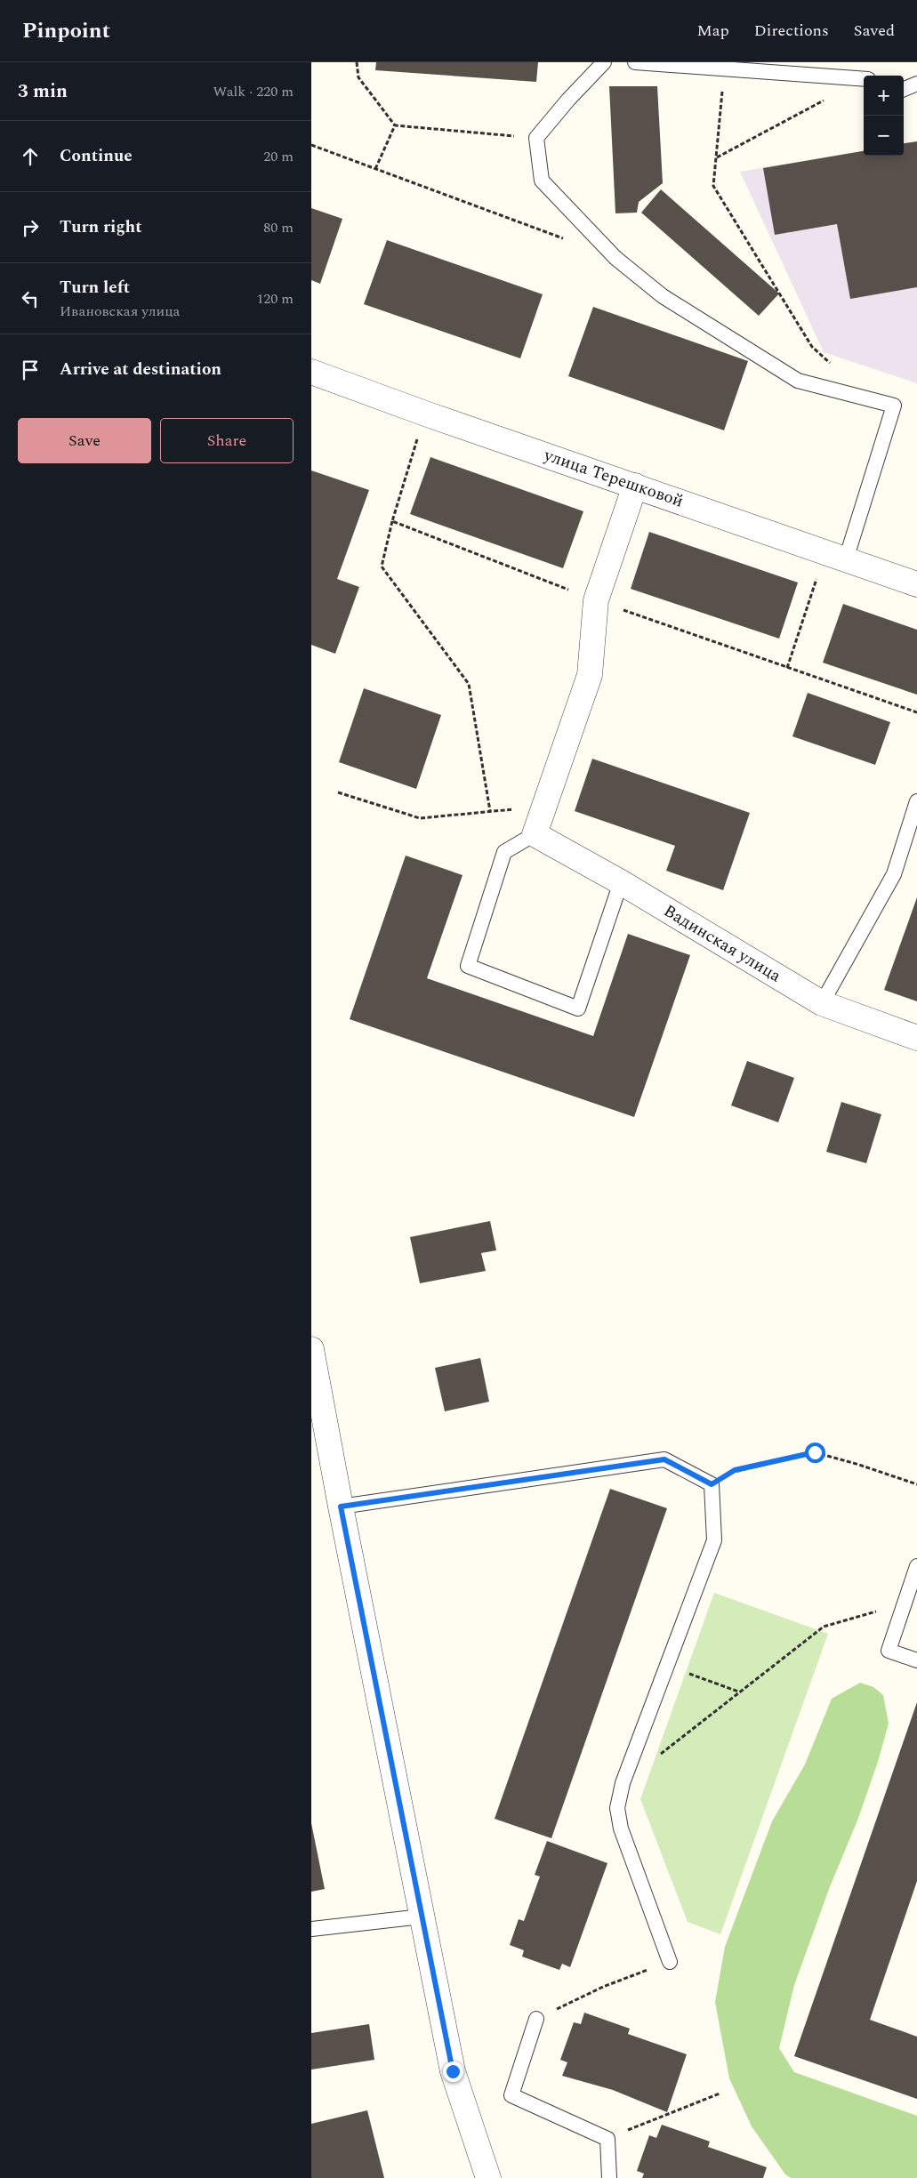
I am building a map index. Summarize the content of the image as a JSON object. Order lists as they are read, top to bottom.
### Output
{
  "streets": {
    "street": ["улица Терешковой", "Вадинская улица"]
  },
  "page": {
    "header": "Pinpoint",
    "nav": ["Map", "Directions", "Saved"],
    "heading": ["3 min", "Walk · 220 m"],
    "map_buttons": ["+", "−"],
    "list": [
      ["Continue", "20 m"],
      ["Turn right", "80 m"],
      ["Turn left", "Ивановская улица", "120 m"],
      "Arrive at destination"
    ],
    "buttons": ["Save", "Share"]
  }
}
